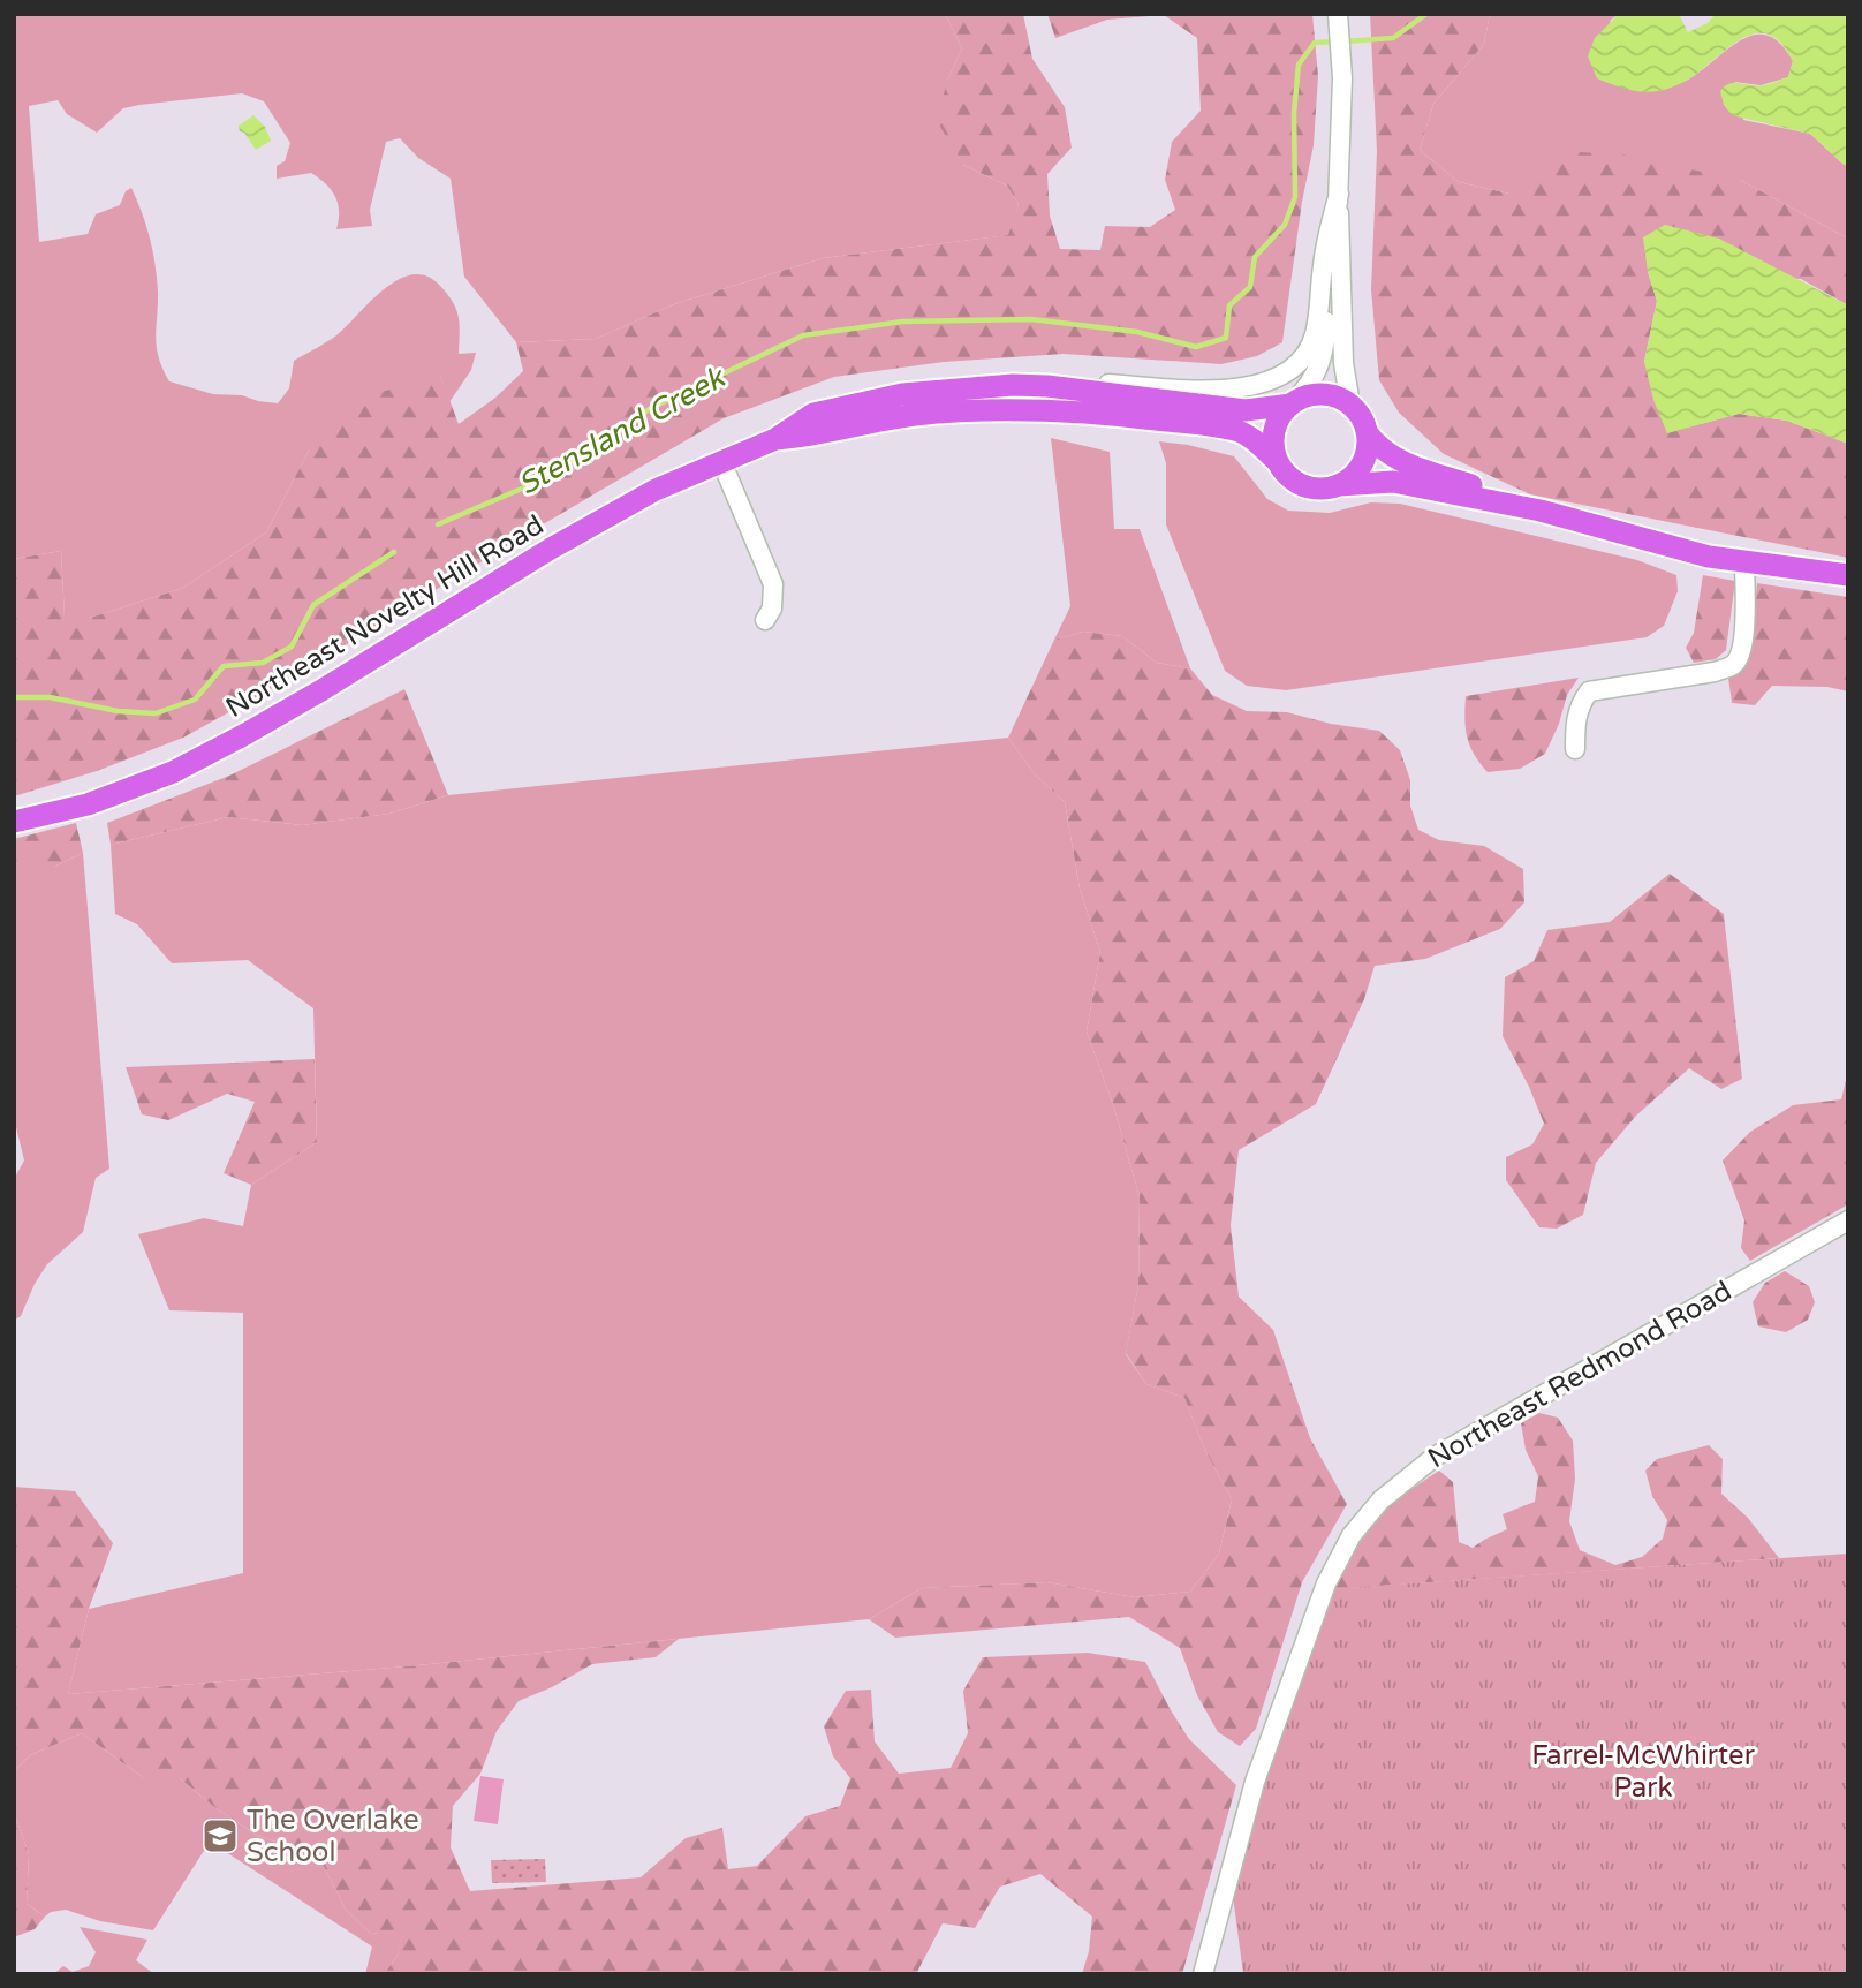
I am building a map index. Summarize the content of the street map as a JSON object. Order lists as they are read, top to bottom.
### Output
{
  "streets": {
    "main road": ["Northeast Novelty Hill Road"],
    "street": ["Northeast Redmond Road"]
  },
  "water": ["Stensland Creek"],
  "parks": ["Farrel-McWhirter Park"],
  "places": {
    "school or university": ["The Overlake School"]
  }
}
